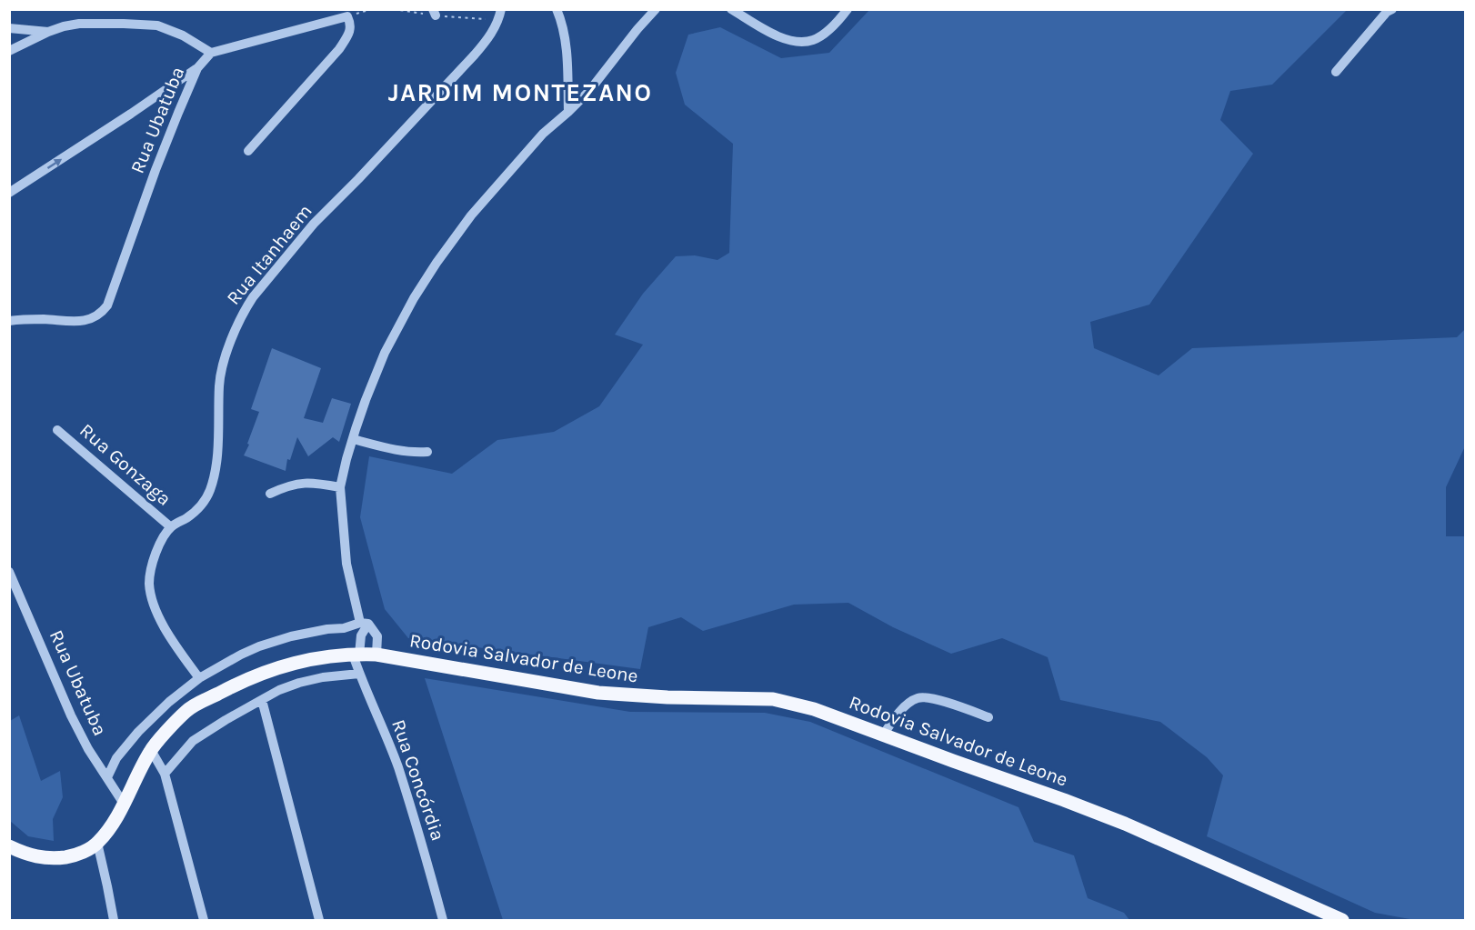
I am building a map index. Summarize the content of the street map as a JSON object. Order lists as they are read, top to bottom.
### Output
{
  "streets": {
    "main road": ["Rodovia Salvador de Leone"],
    "street": [
      "Rua Ubatuba",
      "Rua Itanhaem",
      "Rua Gonzaga",
      "Rua Concórdia"
    ]
  },
  "crossings": [
    ["Rua Ubatuba", "Rodovia Salvador de Leone"],
    ["Rua Itanhaem", "Rua Gonzaga"],
    ["Rodovia Salvador de Leone", "Rua Concórdia"]
  ],
  "districts": ["JARDIM MONTEZANO"]
}
